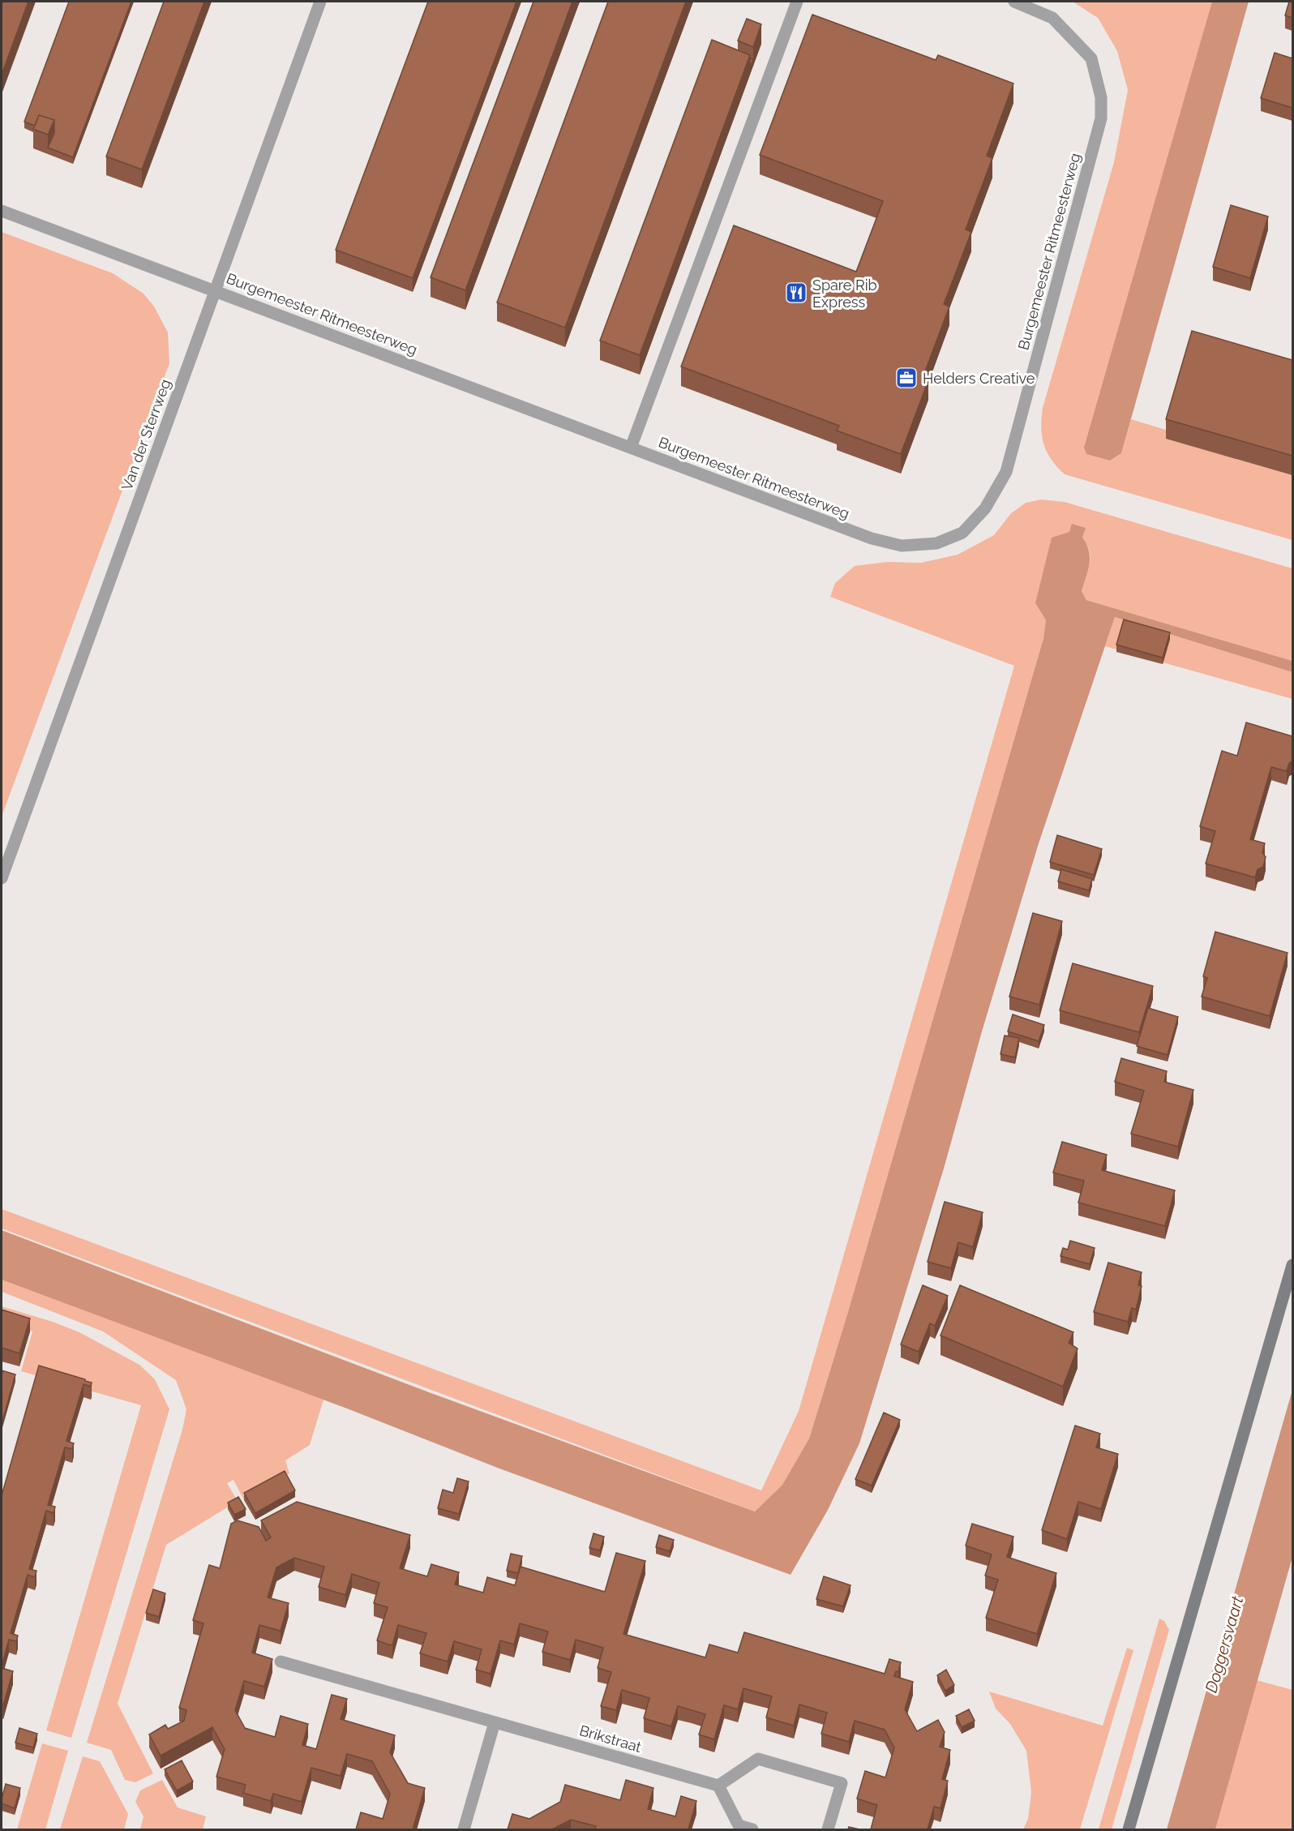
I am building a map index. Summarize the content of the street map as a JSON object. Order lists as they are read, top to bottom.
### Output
{
  "streets": {
    "street": ["Burgemeester Ritmeesterweg", "Van der Sterrweg", "Brikstraat"]
  },
  "crossings": [
    ["Burgemeester Ritmeesterweg", "Van der Sterrweg"]
  ],
  "water": ["Doggersvaart"],
  "places": {
    "restaurant": ["Spare Rib Express"],
    "office": ["Helders Creative"]
  }
}
